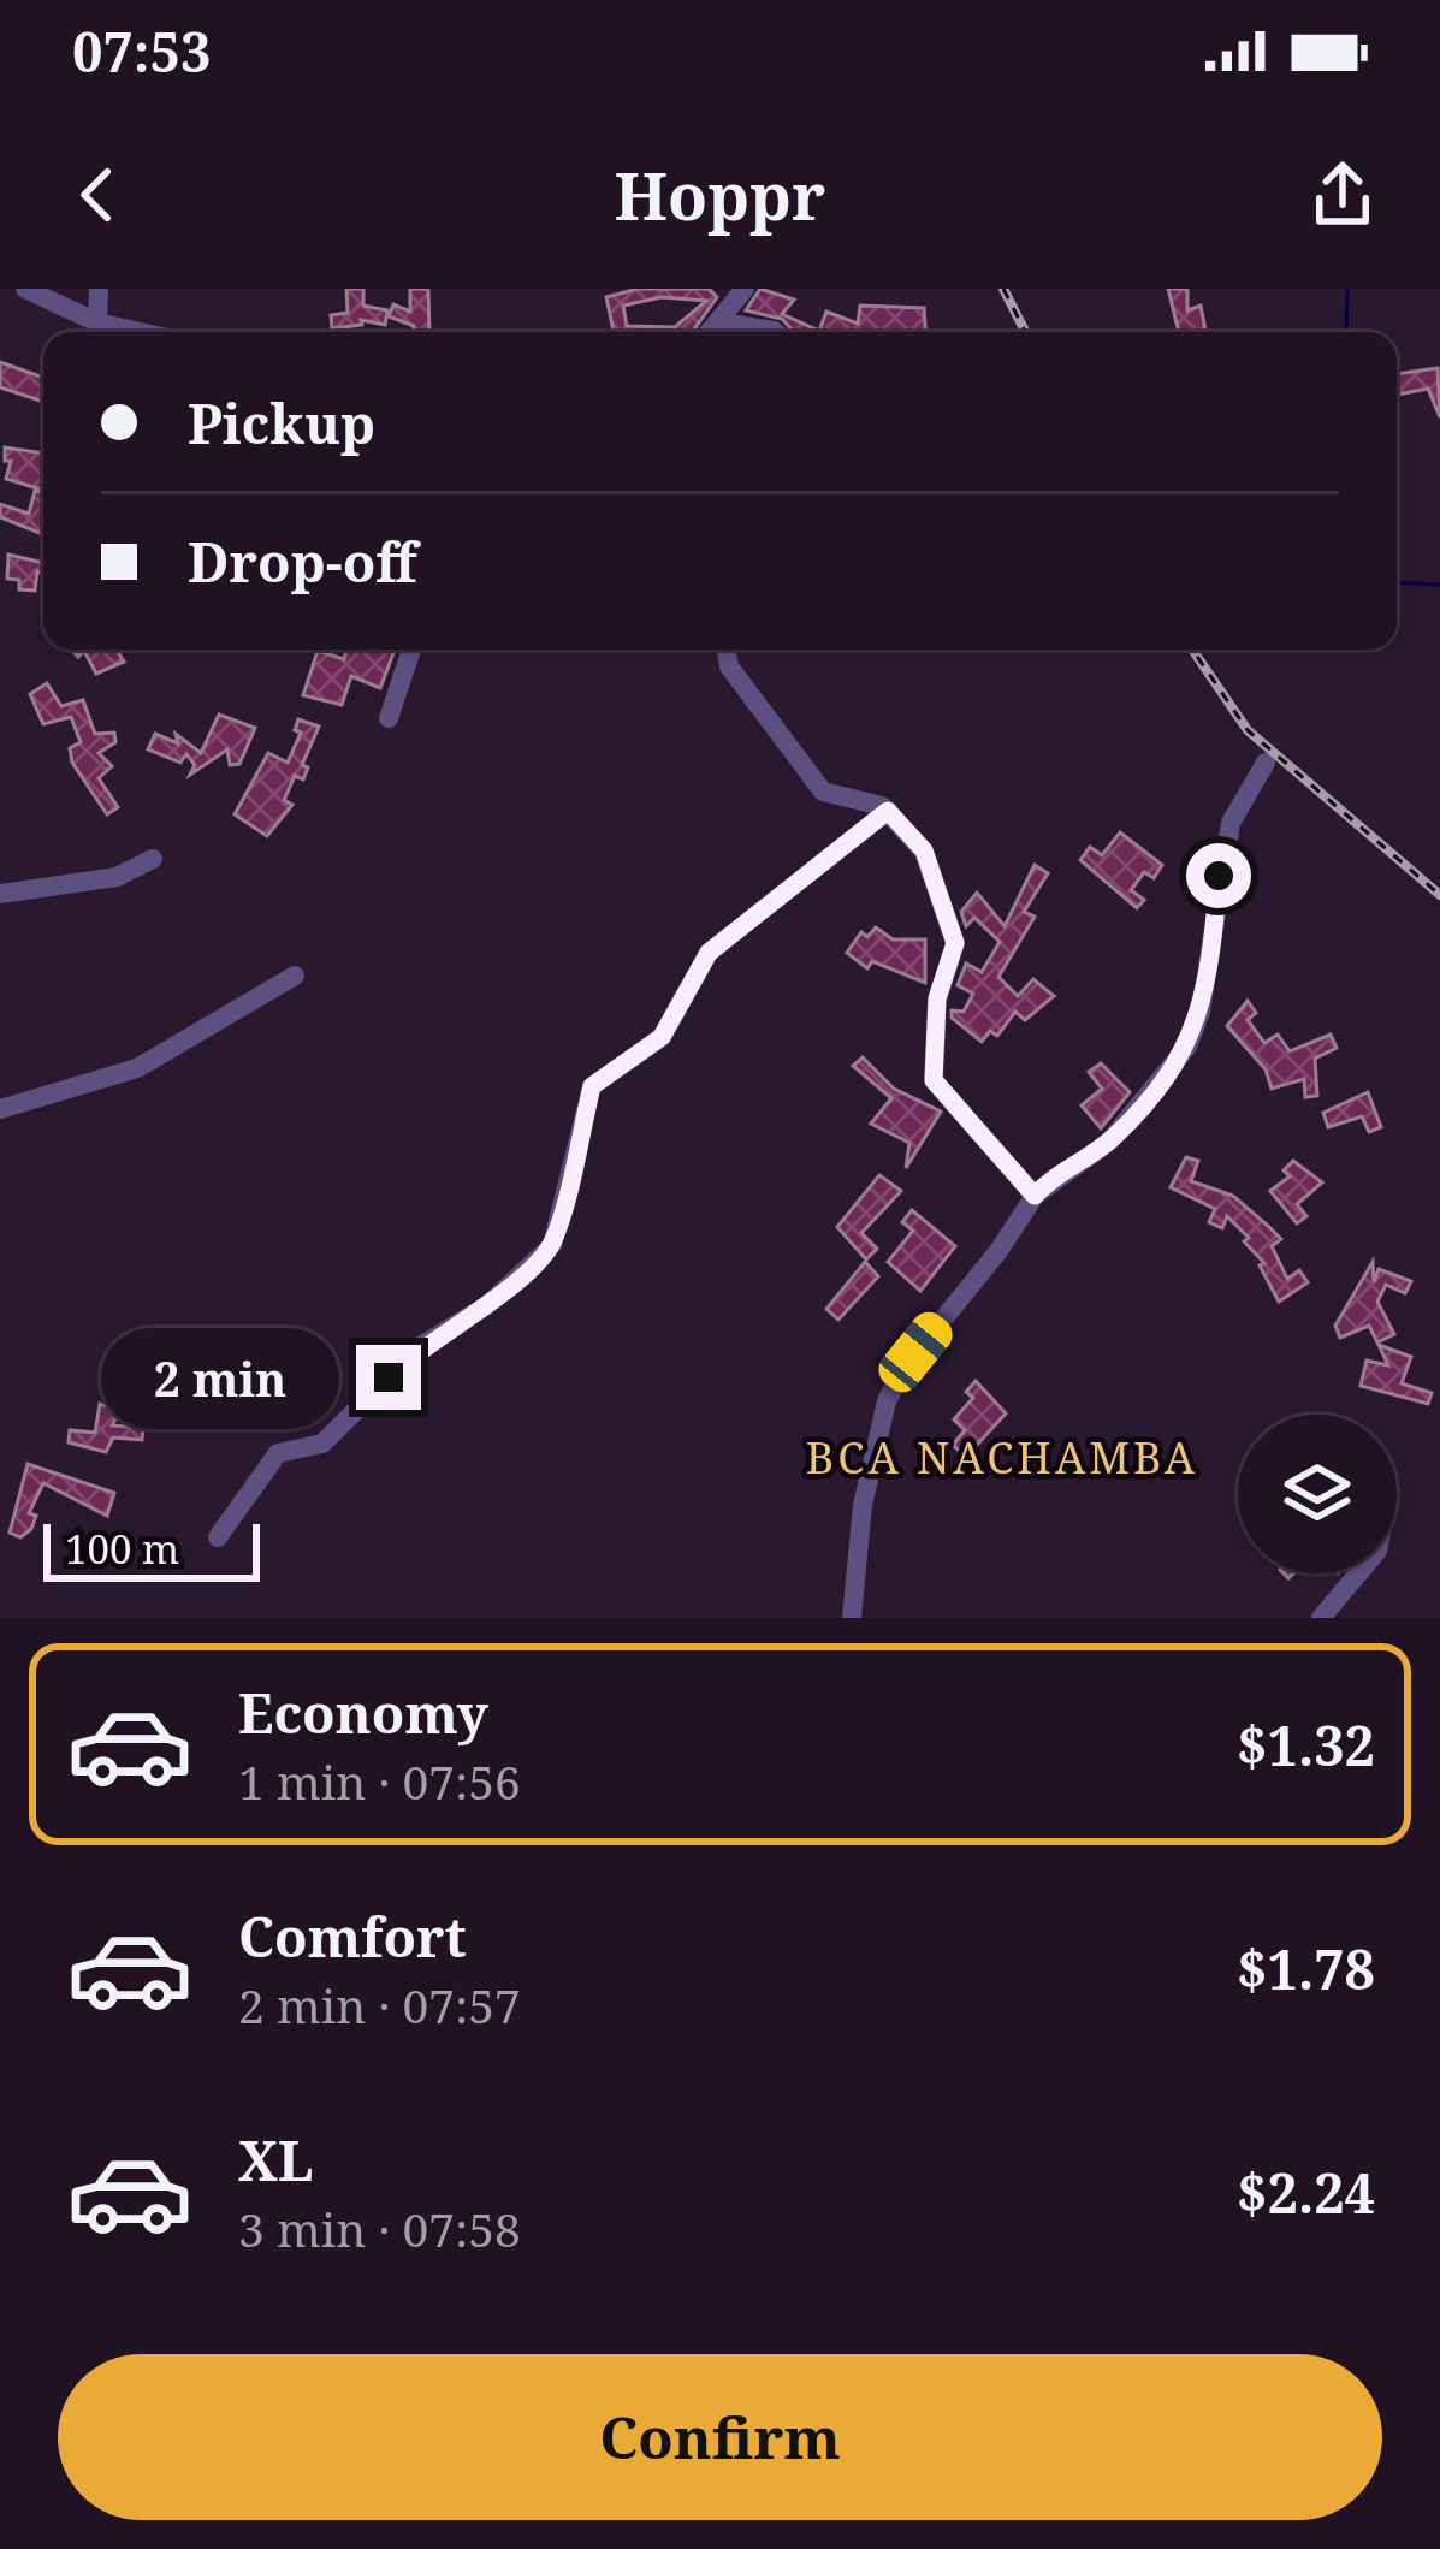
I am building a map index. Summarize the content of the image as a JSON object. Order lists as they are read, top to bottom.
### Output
{
  "districts": ["BCA NACHAMBA"],
  "scale_bar": "100 m",
  "page": {
    "status": "07:53",
    "header": "Hoppr",
    "banner": ["Pickup", "Drop-off"],
    "bubble": "2 min",
    "scale": "100 m",
    "list": [
      {
        "name": "Economy",
        "note": "1 min · 07:56",
        "value": "$1.32"
      },
      {
        "name": "Comfort",
        "note": "2 min · 07:57",
        "value": "$1.78"
      },
      {
        "name": "XL",
        "note": "3 min · 07:58",
        "value": "$2.24"
      }
    ],
    "buttons": "Confirm"
  }
}
